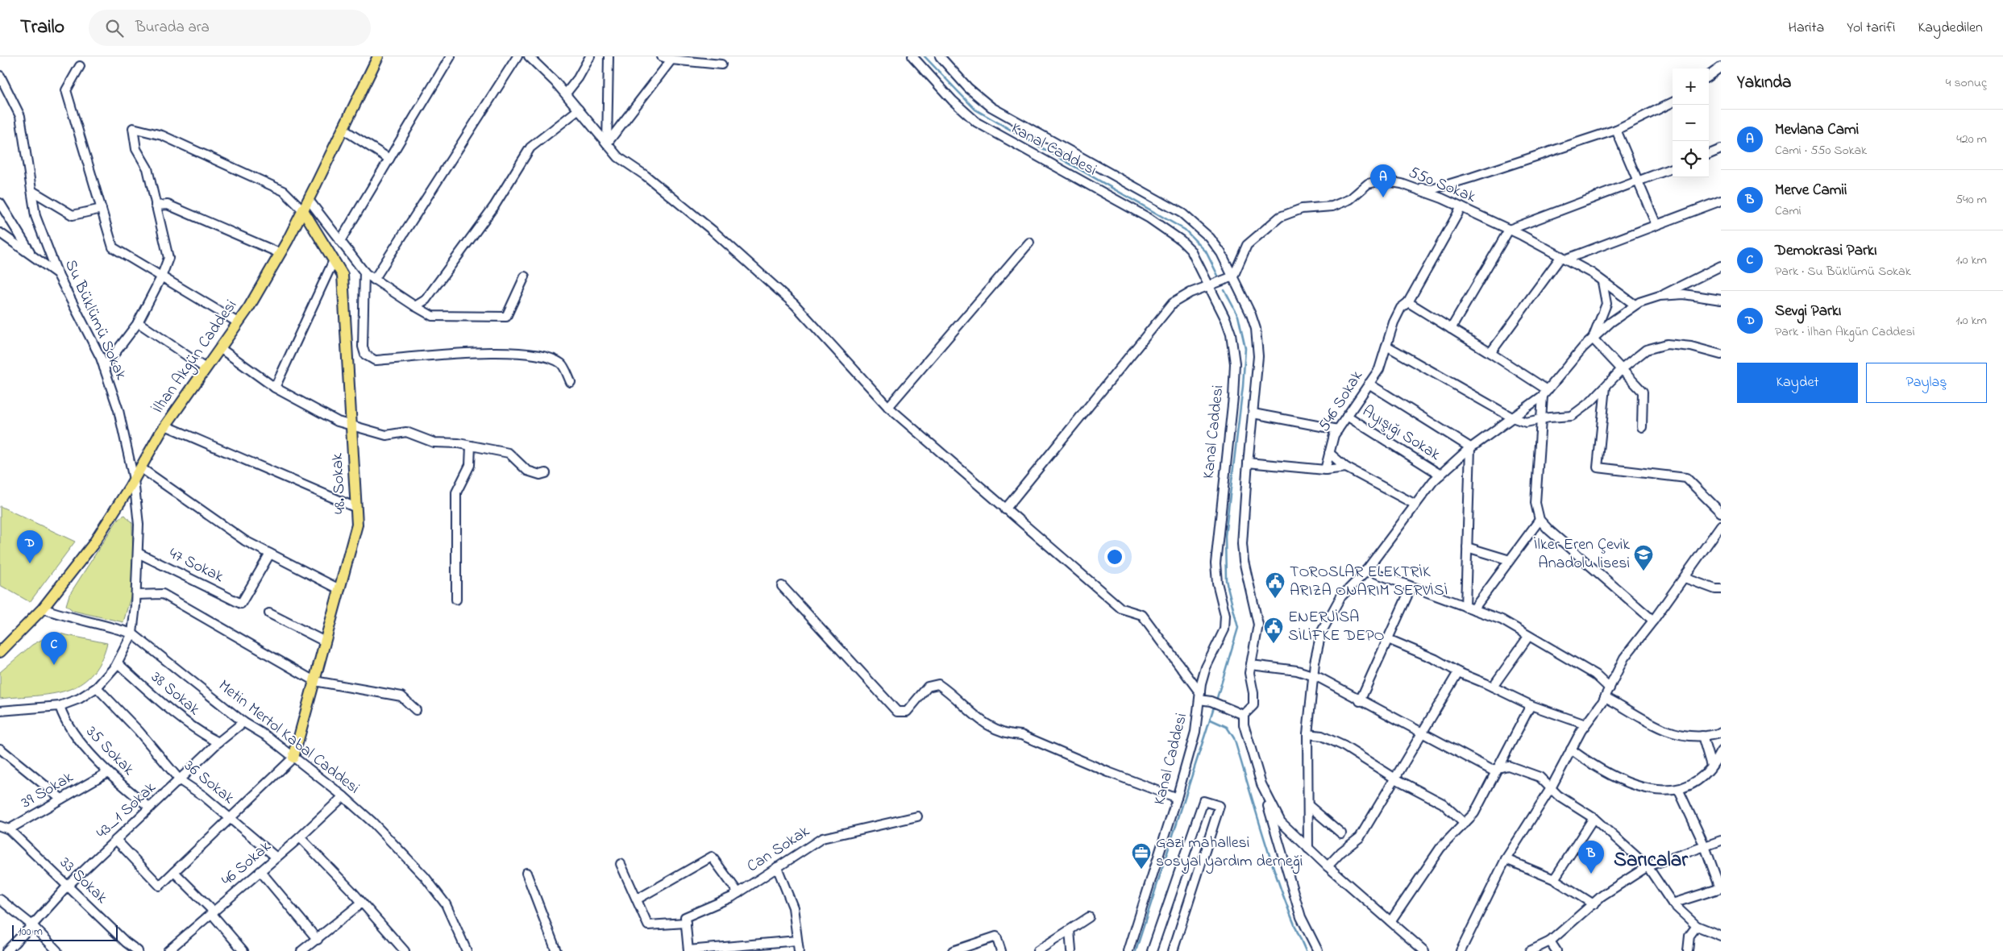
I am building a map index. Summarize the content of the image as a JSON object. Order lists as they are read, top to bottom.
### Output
{
  "streets": {
    "main road": ["İlhan Akgün Caddesi", "48. Sokak"],
    "street": [
      "Kanal Caddesi",
      "550 Sokak",
      "Su Büklümü Sokak",
      "546 Sokak",
      "Ayışığı Sokak",
      "47 Sokak",
      "38 Sokak",
      "Metin Mertol Kabal Caddesi",
      "35 Sokak",
      "36 Sokak",
      "39 Sokak",
      "43_1 Sokak",
      "Can Sokak",
      "46 Sokak",
      "33 Sokak"
    ]
  },
  "crossings": [
    ["550 Sokak", "546 Sokak"],
    ["Su Büklümü Sokak", "İlhan Akgün Caddesi"],
    ["Su Büklümü Sokak", "47 Sokak"],
    ["Su Büklümü Sokak", "38 Sokak"],
    ["Su Büklümü Sokak", "Metin Mertol Kabal Caddesi"],
    ["Su Büklümü Sokak", "35 Sokak"],
    ["Su Büklümü Sokak", "36 Sokak"],
    ["İlhan Akgün Caddesi", "48. Sokak"],
    ["İlhan Akgün Caddesi", "Metin Mertol Kabal Caddesi"],
    ["546 Sokak", "Ayışığı Sokak"],
    ["48. Sokak", "Metin Mertol Kabal Caddesi"],
    ["38 Sokak", "43_1 Sokak"],
    ["Metin Mertol Kabal Caddesi", "43_1 Sokak"],
    ["Metin Mertol Kabal Caddesi", "46 Sokak"],
    ["35 Sokak", "39 Sokak"],
    ["35 Sokak", "43_1 Sokak"],
    ["36 Sokak", "43_1 Sokak"],
    ["36 Sokak", "46 Sokak"],
    ["39 Sokak", "33 Sokak"],
    ["43_1 Sokak", "33 Sokak"]
  ],
  "districts": ["Sarıcalar"],
  "places": {
    "school or university": ["İlker Eren Çevik Anadolu lisesi"],
    "public building": ["TOROSLAR ELEKTRİK ARIZA ONARIM SERVİSİ", "ENERJİSA SİLİFKE DEPO"],
    "office": ["Gazi mahallesi sosyal yardım derneği"]
  },
  "scale_bar": "100 m",
  "page": {
    "header": "Trailo",
    "search": "Burada ara",
    "nav": ["Harita", "Yol tarifi", "Kaydedilen"],
    "heading": ["Yakında", "4 sonuç"],
    "map_buttons": ["+", "−"],
    "list": [
      {
        "mark": "A",
        "name": "Mevlana Cami",
        "note": "Cami · 550 Sokak",
        "value": "420 m"
      },
      {
        "mark": "B",
        "name": "Merve Camii",
        "note": "Cami",
        "value": "540 m"
      },
      {
        "mark": "C",
        "name": "Demokrasi Parkı",
        "note": "Park · Su Büklümü Sokak",
        "value": "1.0 km"
      },
      {
        "mark": "D",
        "name": "Sevgi Parkı",
        "note": "Park · İlhan Akgün Caddesi",
        "value": "1.0 km"
      }
    ],
    "pins": [
      "A",
      "D",
      "C",
      "B"
    ],
    "buttons": ["Kaydet", "Paylaş"],
    "scale": "100 m"
  }
}
